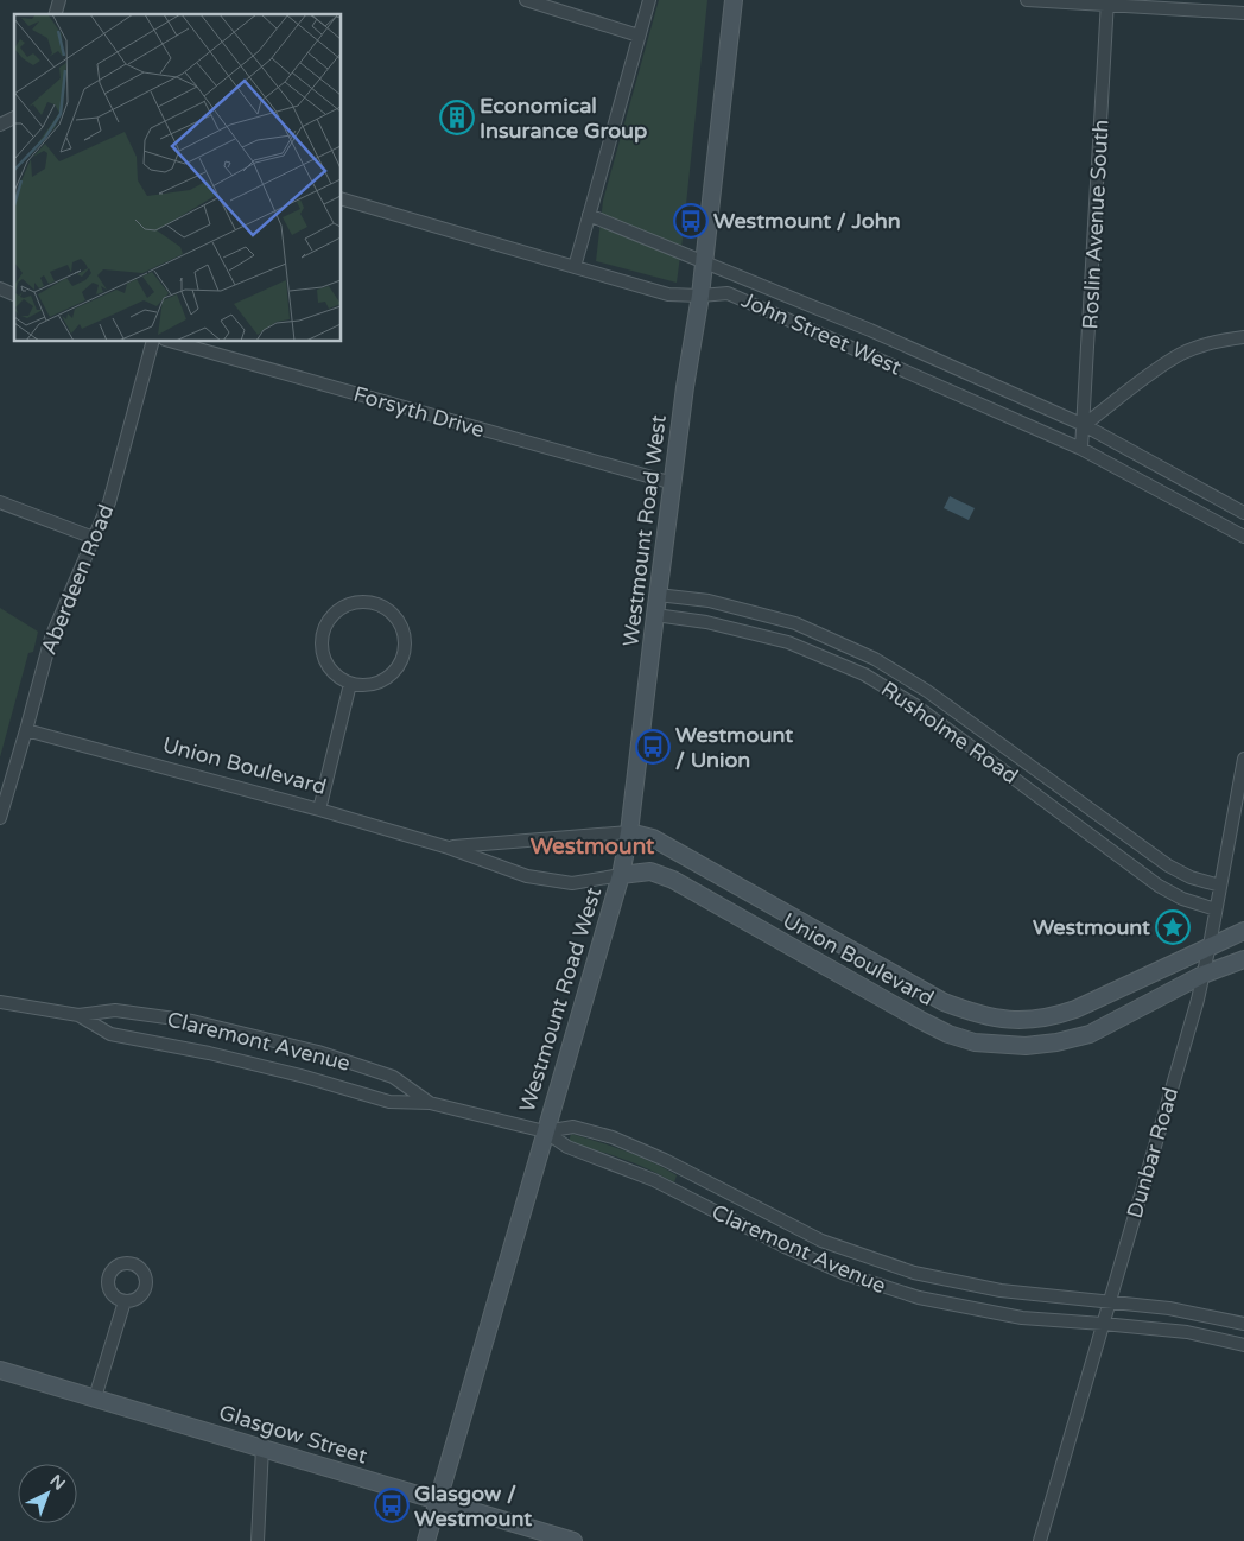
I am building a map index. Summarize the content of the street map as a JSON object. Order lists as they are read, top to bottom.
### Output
{
  "streets": {
    "street": [
      "Roslin Avenue South",
      "John Street West",
      "Forsyth Drive",
      "Westmount Road West",
      "Aberdeen Road",
      "Rusholme Road",
      "Union Boulevard",
      "Claremont Avenue",
      "Dunbar Road",
      "Glasgow Street"
    ]
  },
  "crossings": [
    ["Roslin Avenue South", "John Street West"],
    ["John Street West", "Westmount Road West"],
    ["Forsyth Drive", "Westmount Road West"],
    ["Westmount Road West", "Rusholme Road"],
    ["Westmount Road West", "Union Boulevard"],
    ["Westmount Road West", "Claremont Avenue"],
    ["Westmount Road West", "Glasgow Street"],
    ["Aberdeen Road", "Union Boulevard"],
    ["Rusholme Road", "Dunbar Road"],
    ["Union Boulevard", "Dunbar Road"],
    ["Claremont Avenue", "Dunbar Road"]
  ],
  "districts": ["Westmount"],
  "places": {
    "building": ["Economical Insurance Group"],
    "bus stop": ["Westmount / John", "Westmount / Union", "Glasgow / Westmount"],
    "place": ["Westmount"]
  },
  "north": "top right"
}
